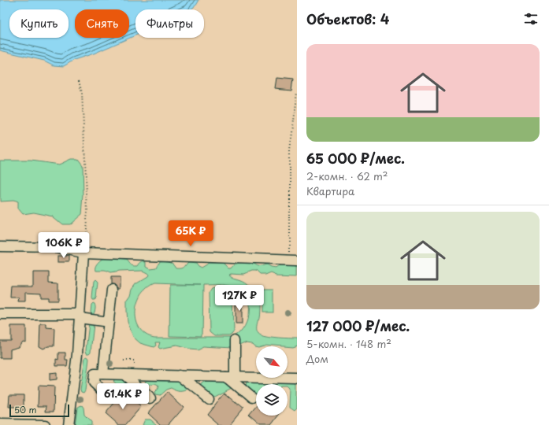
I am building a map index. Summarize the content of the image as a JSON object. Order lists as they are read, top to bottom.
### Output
{
  "scale_bar": "50 m",
  "north": "bottom right",
  "page": {
    "heading": "Объектов: 4",
    "chip": ["Купить", "Снять", "Фильтры"],
    "list": [
      {
        "name": "65 000 ₽/мес.",
        "note": "2-комн. · 62 m² · Квартира"
      },
      {
        "name": "127 000 ₽/мес.",
        "note": "5-комн. · 148 m² · Дом"
      }
    ],
    "price": [
      "65K ₽",
      "106K ₽",
      "127K ₽",
      "61.4K ₽"
    ],
    "scale": "50 m"
  }
}
